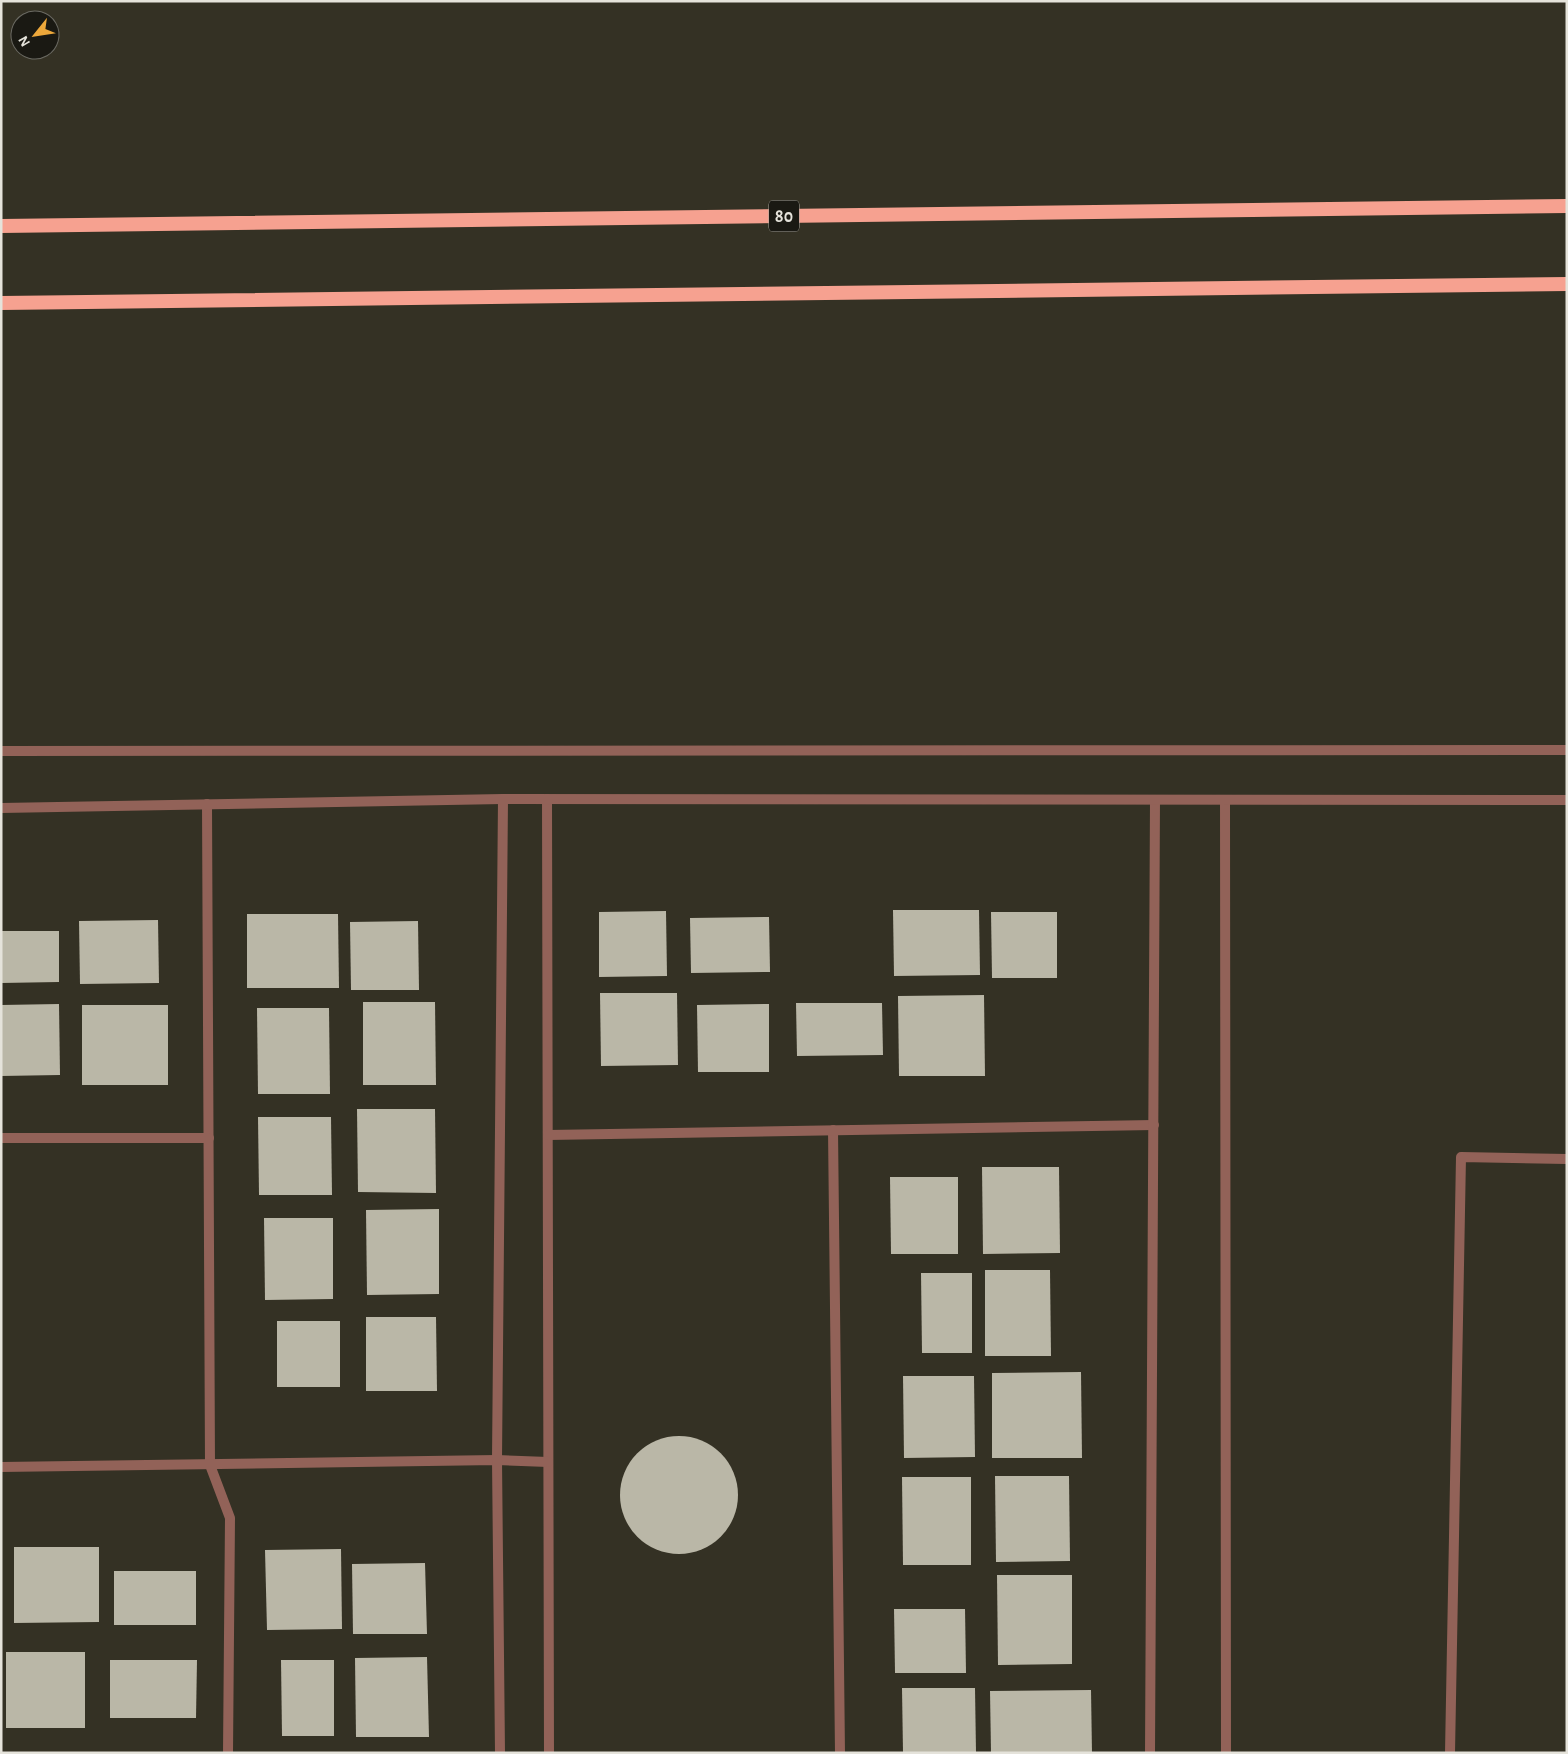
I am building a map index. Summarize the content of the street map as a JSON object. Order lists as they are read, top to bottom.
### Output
{
  "streets": {
    "highway": ["80"]
  },
  "north": "bottom left"
}
